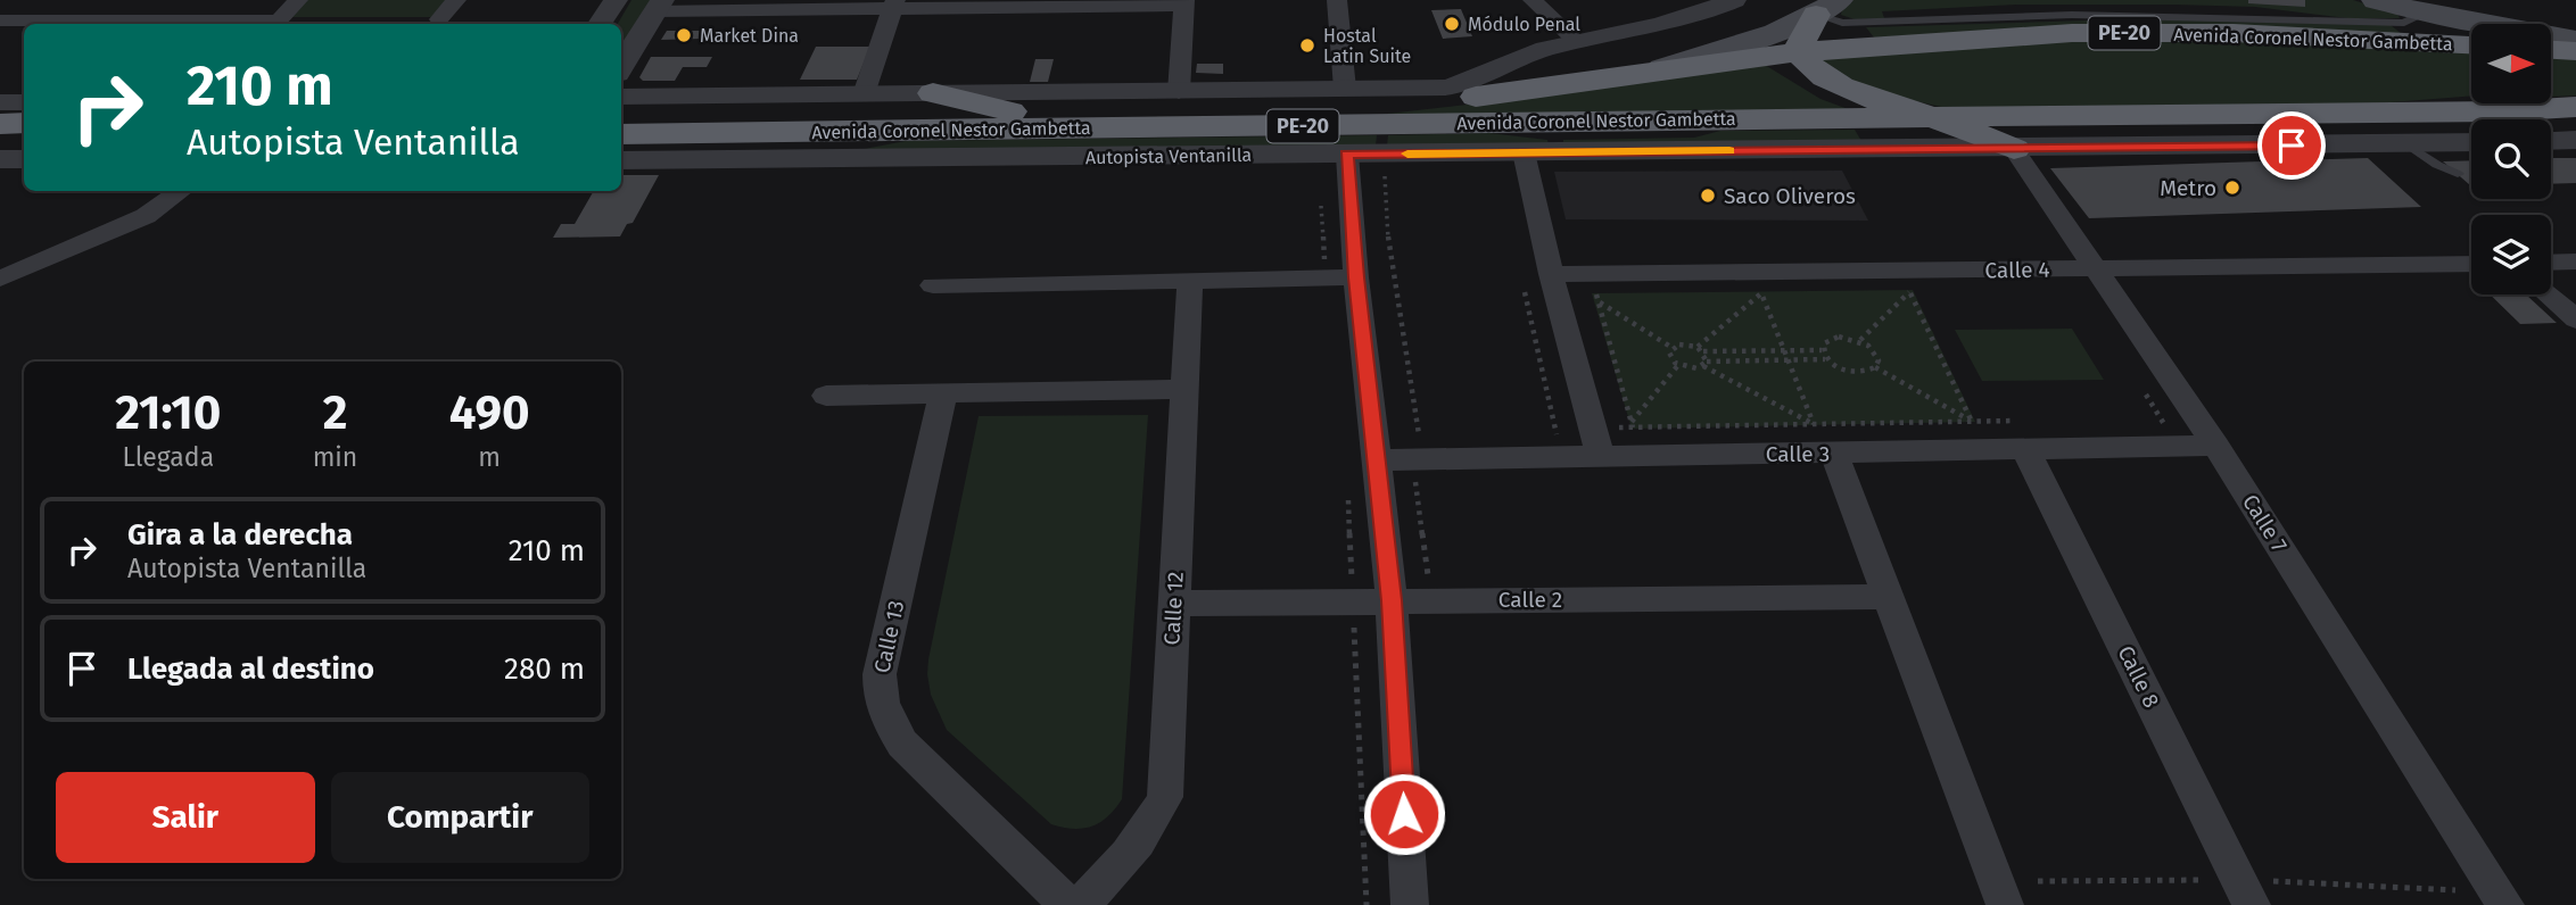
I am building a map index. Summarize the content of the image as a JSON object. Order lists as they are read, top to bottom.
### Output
{
  "streets": {
    "highway": ["PE-20", "Avenida Coronel Nestor Gambetta"],
    "street": [
      "Autopista Ventanilla",
      "Calle 4",
      "Calle 3",
      "Calle 7",
      "Calle 2",
      "Calle 12",
      "Calle 13",
      "Calle 8"
    ]
  },
  "crossings": [
    ["Autopista Ventanilla", "Calle 7"],
    ["Calle 4", "Calle 7"],
    ["Calle 3", "Calle 7"],
    ["Calle 3", "Calle 8"],
    ["Calle 2", "Calle 12"]
  ],
  "places": [
    "Módulo Penal",
    "Market Dina",
    "Hostal Latin Suite",
    "Metro",
    "Saco Oliveros"
  ],
  "north": "right",
  "page": {
    "turn": ["210 m", "Autopista Ventanilla"],
    "eta": [
      "21:10",
      "Llegada",
      "2",
      "min",
      "490",
      "m"
    ],
    "list": [
      {
        "name": "Gira a la derecha",
        "note": "Autopista Ventanilla",
        "value": "210 m"
      },
      {
        "name": "Llegada al destino",
        "value": "280 m"
      }
    ],
    "buttons": ["Salir", "Compartir"]
  }
}
